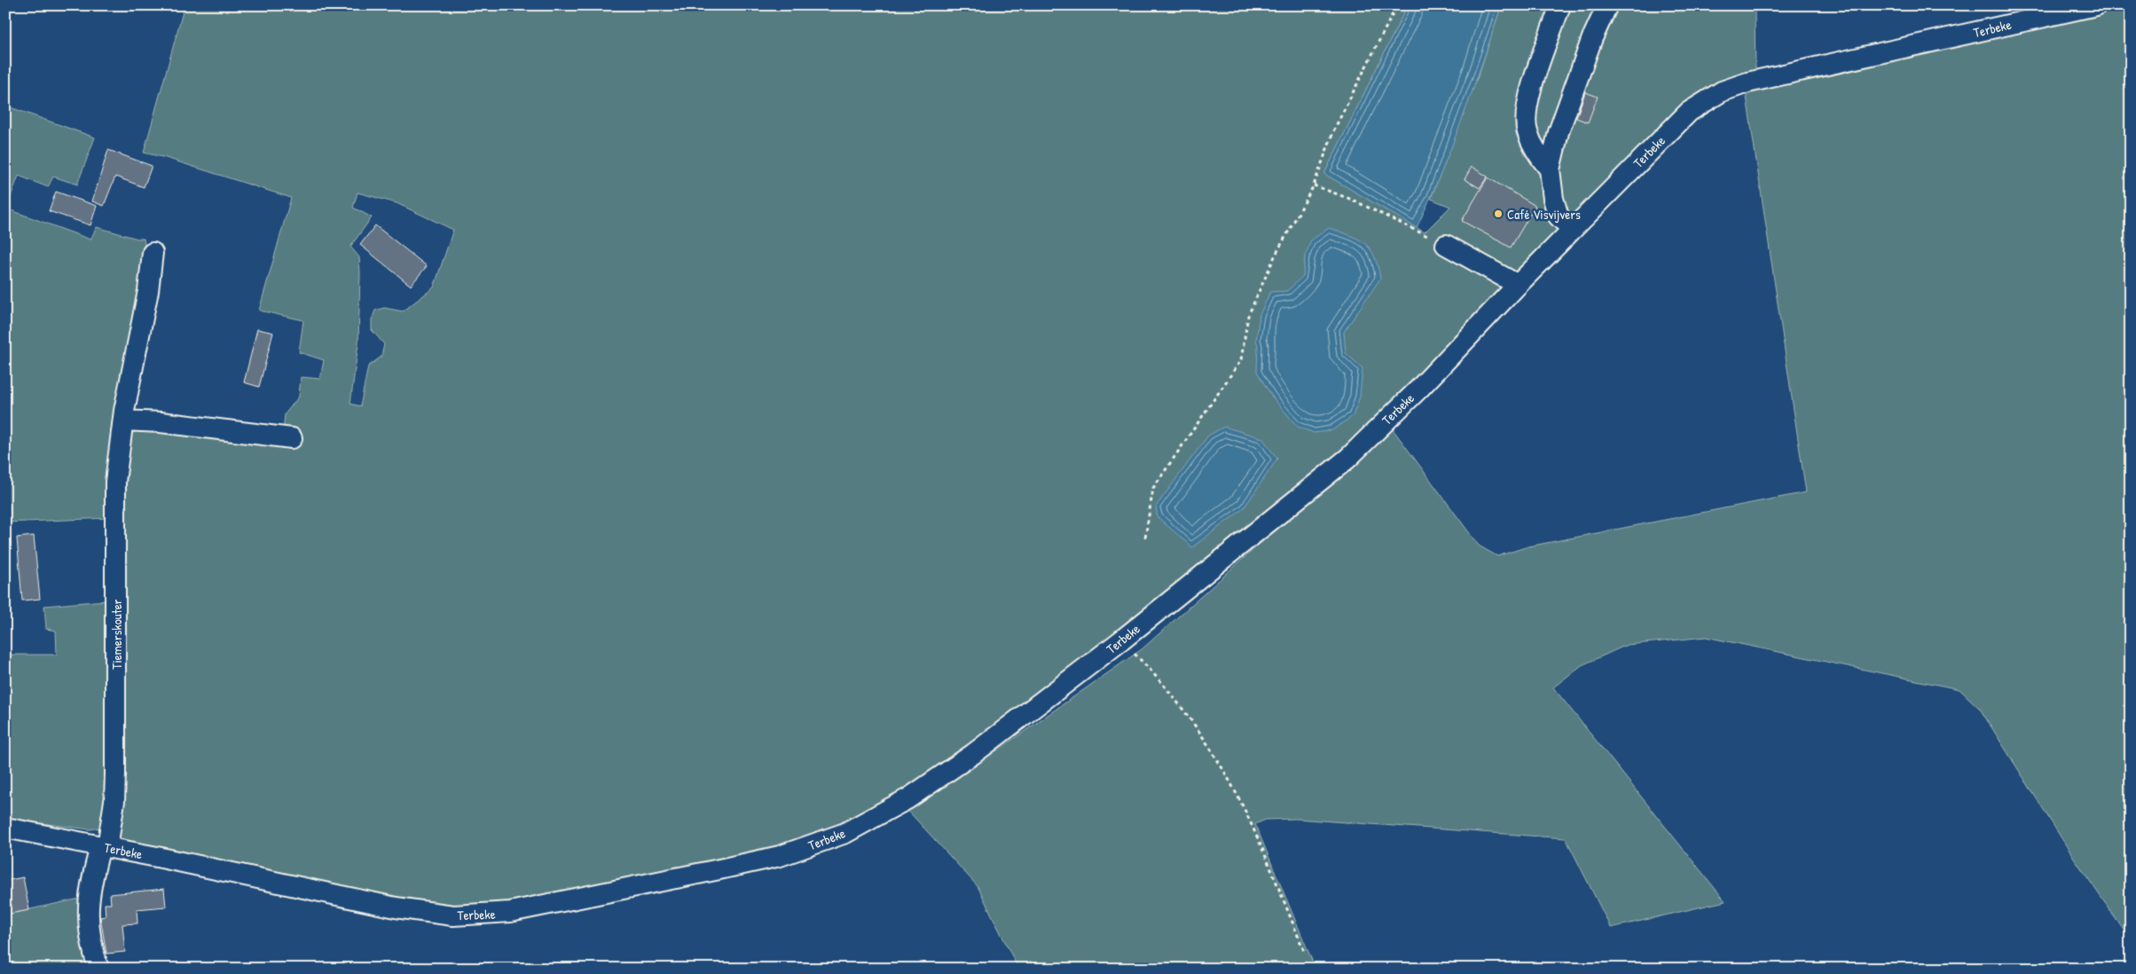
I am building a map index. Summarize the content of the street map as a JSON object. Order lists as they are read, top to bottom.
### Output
{
  "streets": {
    "street": ["Terbeke", "Tiemerskouter"]
  },
  "crossings": [
    ["Terbeke", "Tiemerskouter"]
  ],
  "places": ["Café Visvijvers"]
}
